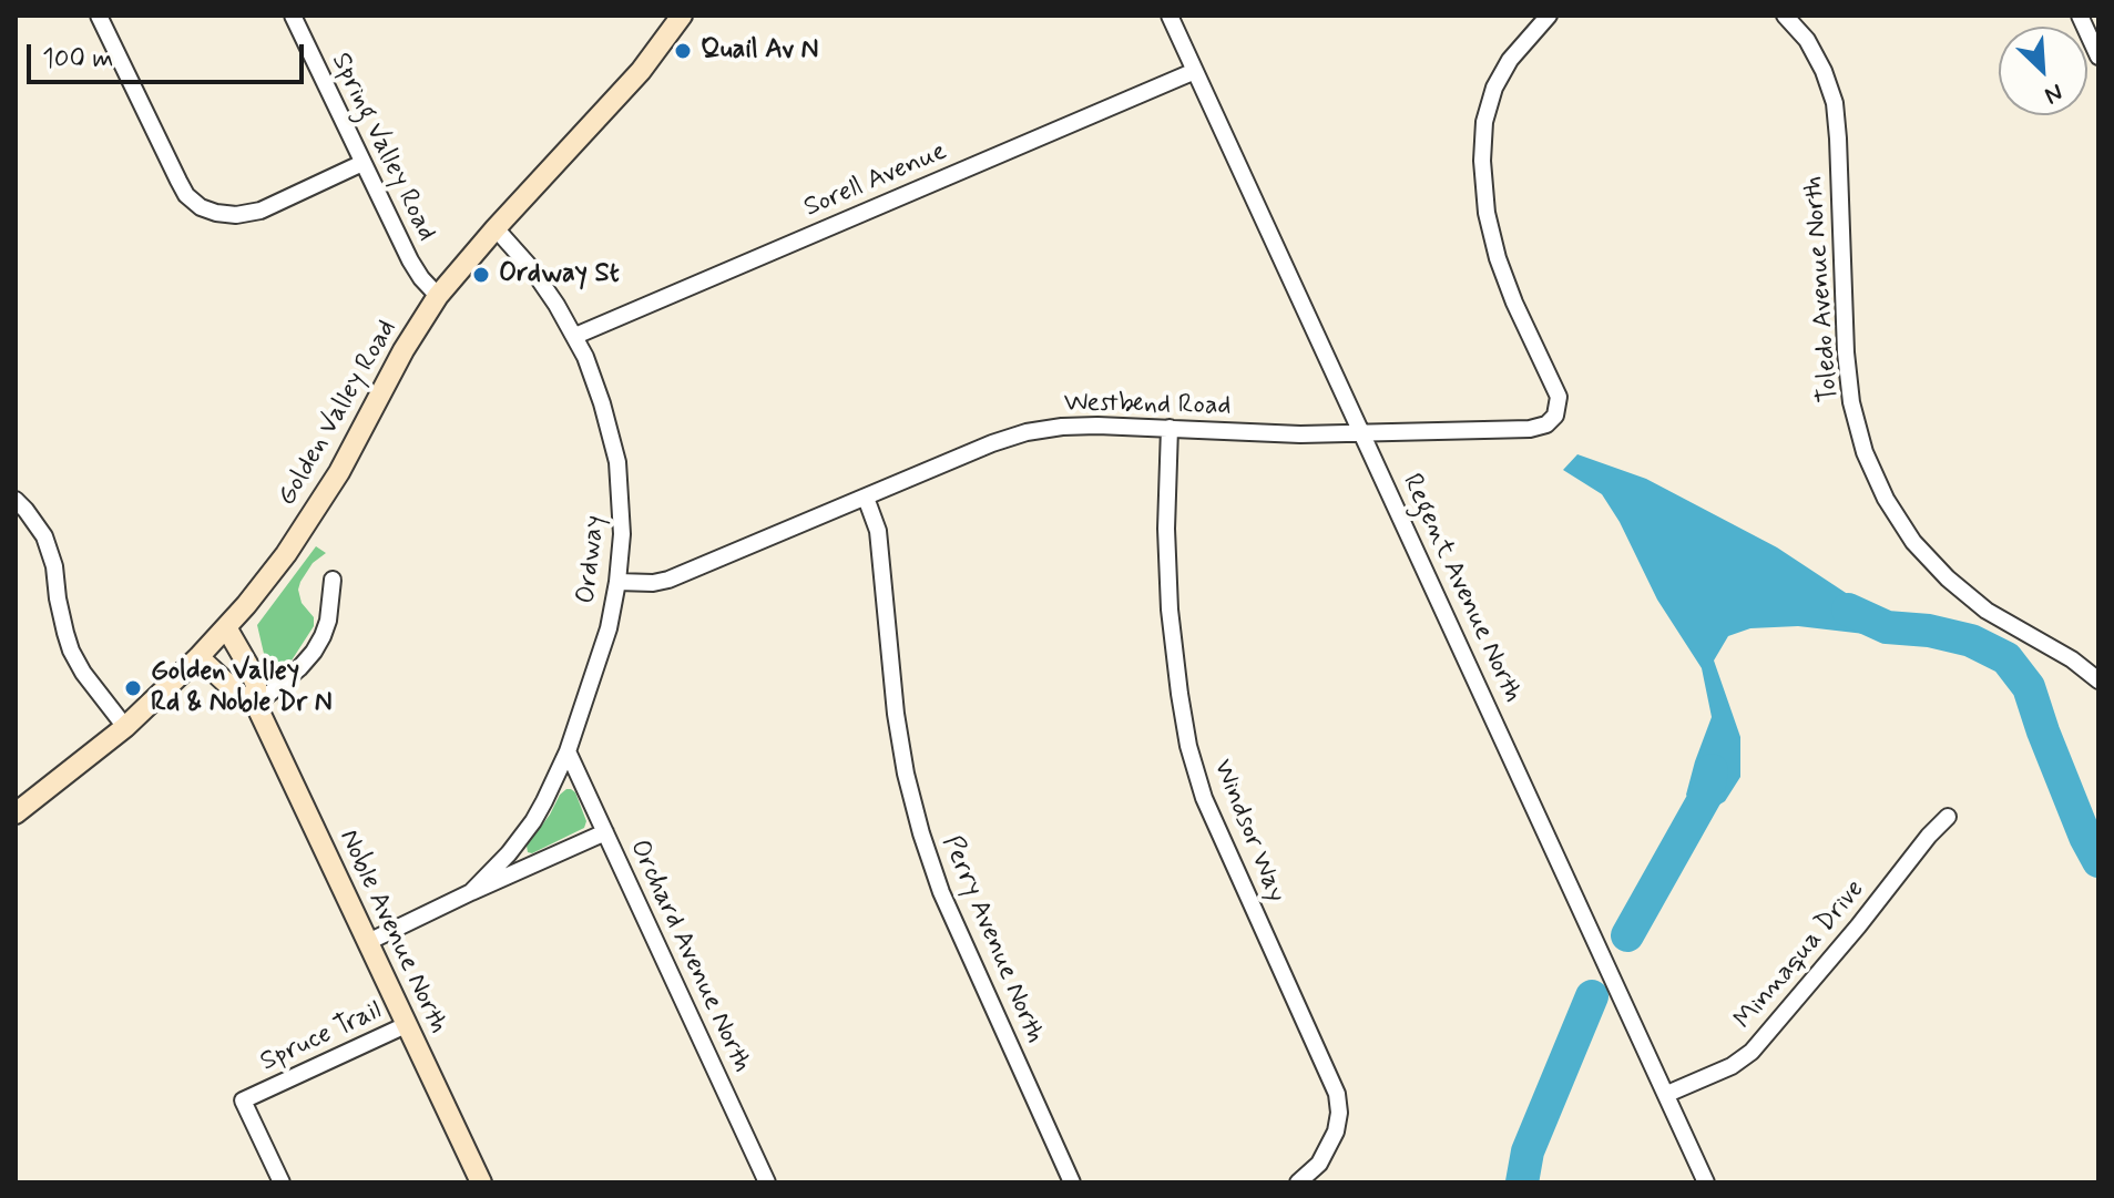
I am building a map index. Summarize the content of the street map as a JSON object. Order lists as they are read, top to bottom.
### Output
{
  "streets": {
    "street": [
      "Spring Valley Road",
      "Sorell Avenue",
      "Toledo Avenue North",
      "Westbend Road",
      "Golden Valley Road",
      "Ordway",
      "Regent Avenue North",
      "Windsor Way",
      "Noble Avenue North",
      "Perry Avenue North",
      "Minnaqua Drive",
      "Orchard Avenue North",
      "Spruce Trail"
    ]
  },
  "crossings": [
    ["Spring Valley Road", "Golden Valley Road"],
    ["Sorell Avenue", "Ordway"],
    ["Sorell Avenue", "Regent Avenue North"],
    ["Westbend Road", "Ordway"],
    ["Westbend Road", "Regent Avenue North"],
    ["Westbend Road", "Windsor Way"],
    ["Westbend Road", "Perry Avenue North"],
    ["Golden Valley Road", "Ordway"],
    ["Golden Valley Road", "Noble Avenue North"],
    ["Ordway", "Noble Avenue North"],
    ["Ordway", "Orchard Avenue North"],
    ["Regent Avenue North", "Minnaqua Drive"],
    ["Noble Avenue North", "Spruce Trail"]
  ],
  "places": ["Quail Av N", "Ordway St", "Golden Valley Rd & Noble Dr N"],
  "scale_bar": "100 m",
  "north": "bottom right"
}
